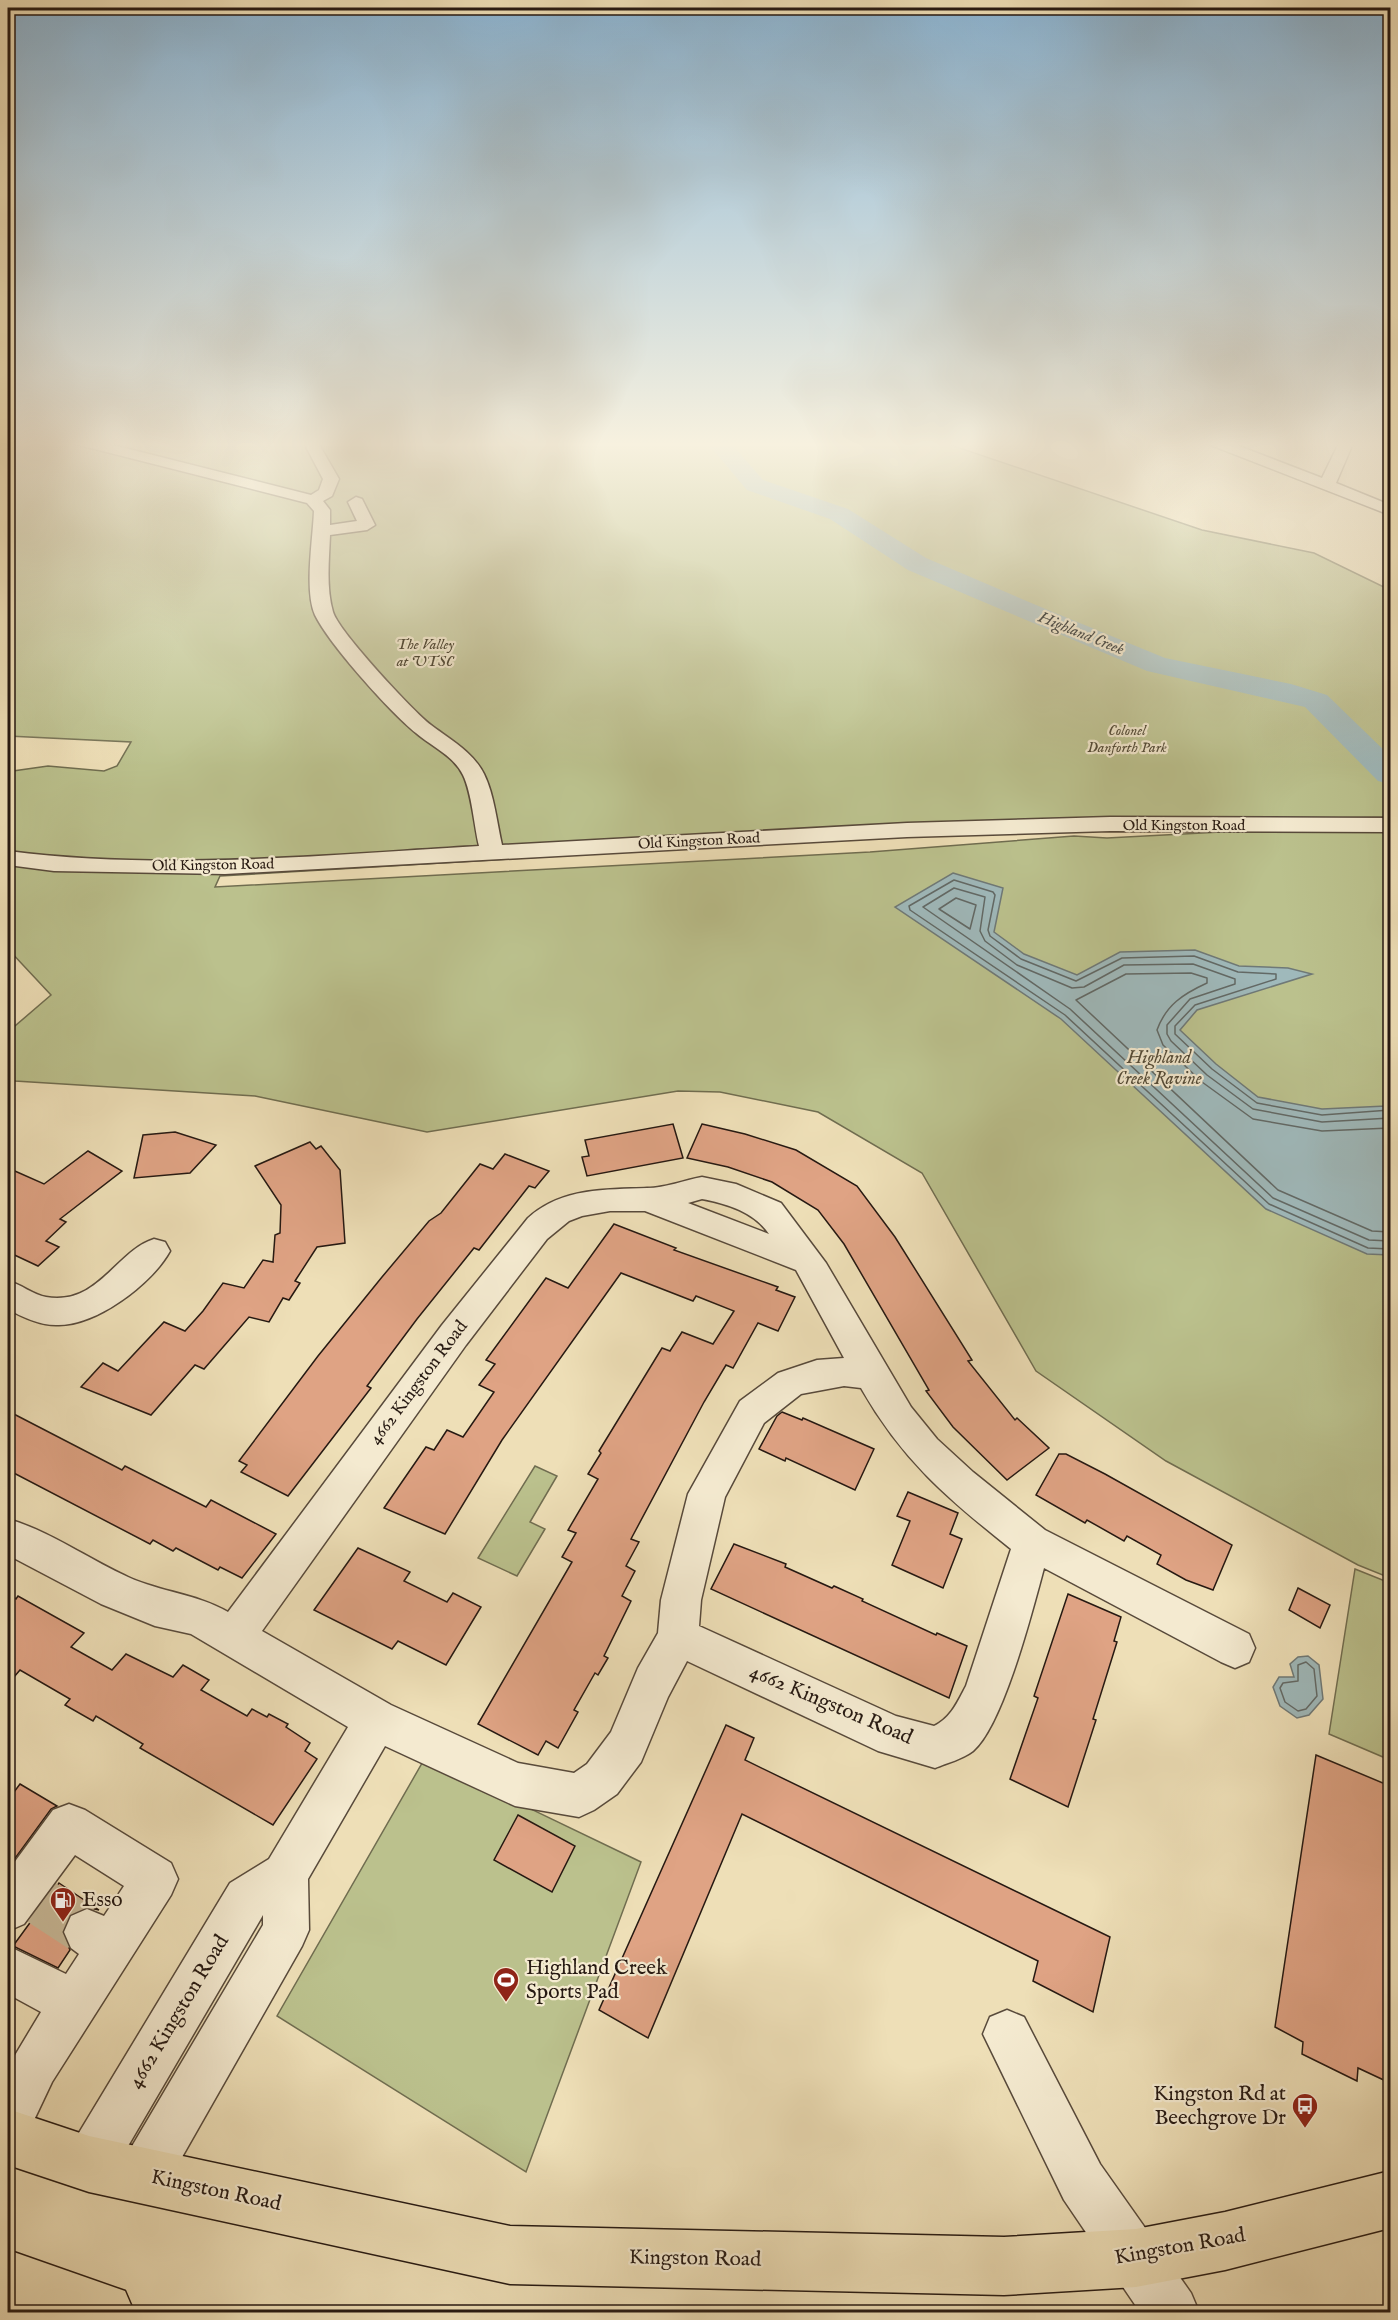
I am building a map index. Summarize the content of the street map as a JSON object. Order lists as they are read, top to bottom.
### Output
{
  "streets": {
    "main road": ["Kingston Road"],
    "street": ["Old Kingston Road", "4662 Kingston Road"]
  },
  "crossings": [
    ["4662 Kingston Road", "Kingston Road"]
  ],
  "water": ["Highland Creek"],
  "parks": ["The Valley at UTSC", "Colonel Danforth Park", "Highland Creek Ravine"],
  "places": {
    "fuel station": ["Esso"],
    "sports": ["Highland Creek Sports Pad"],
    "bus stop": ["Kingston Rd at Beechgrove Dr"]
  }
}
